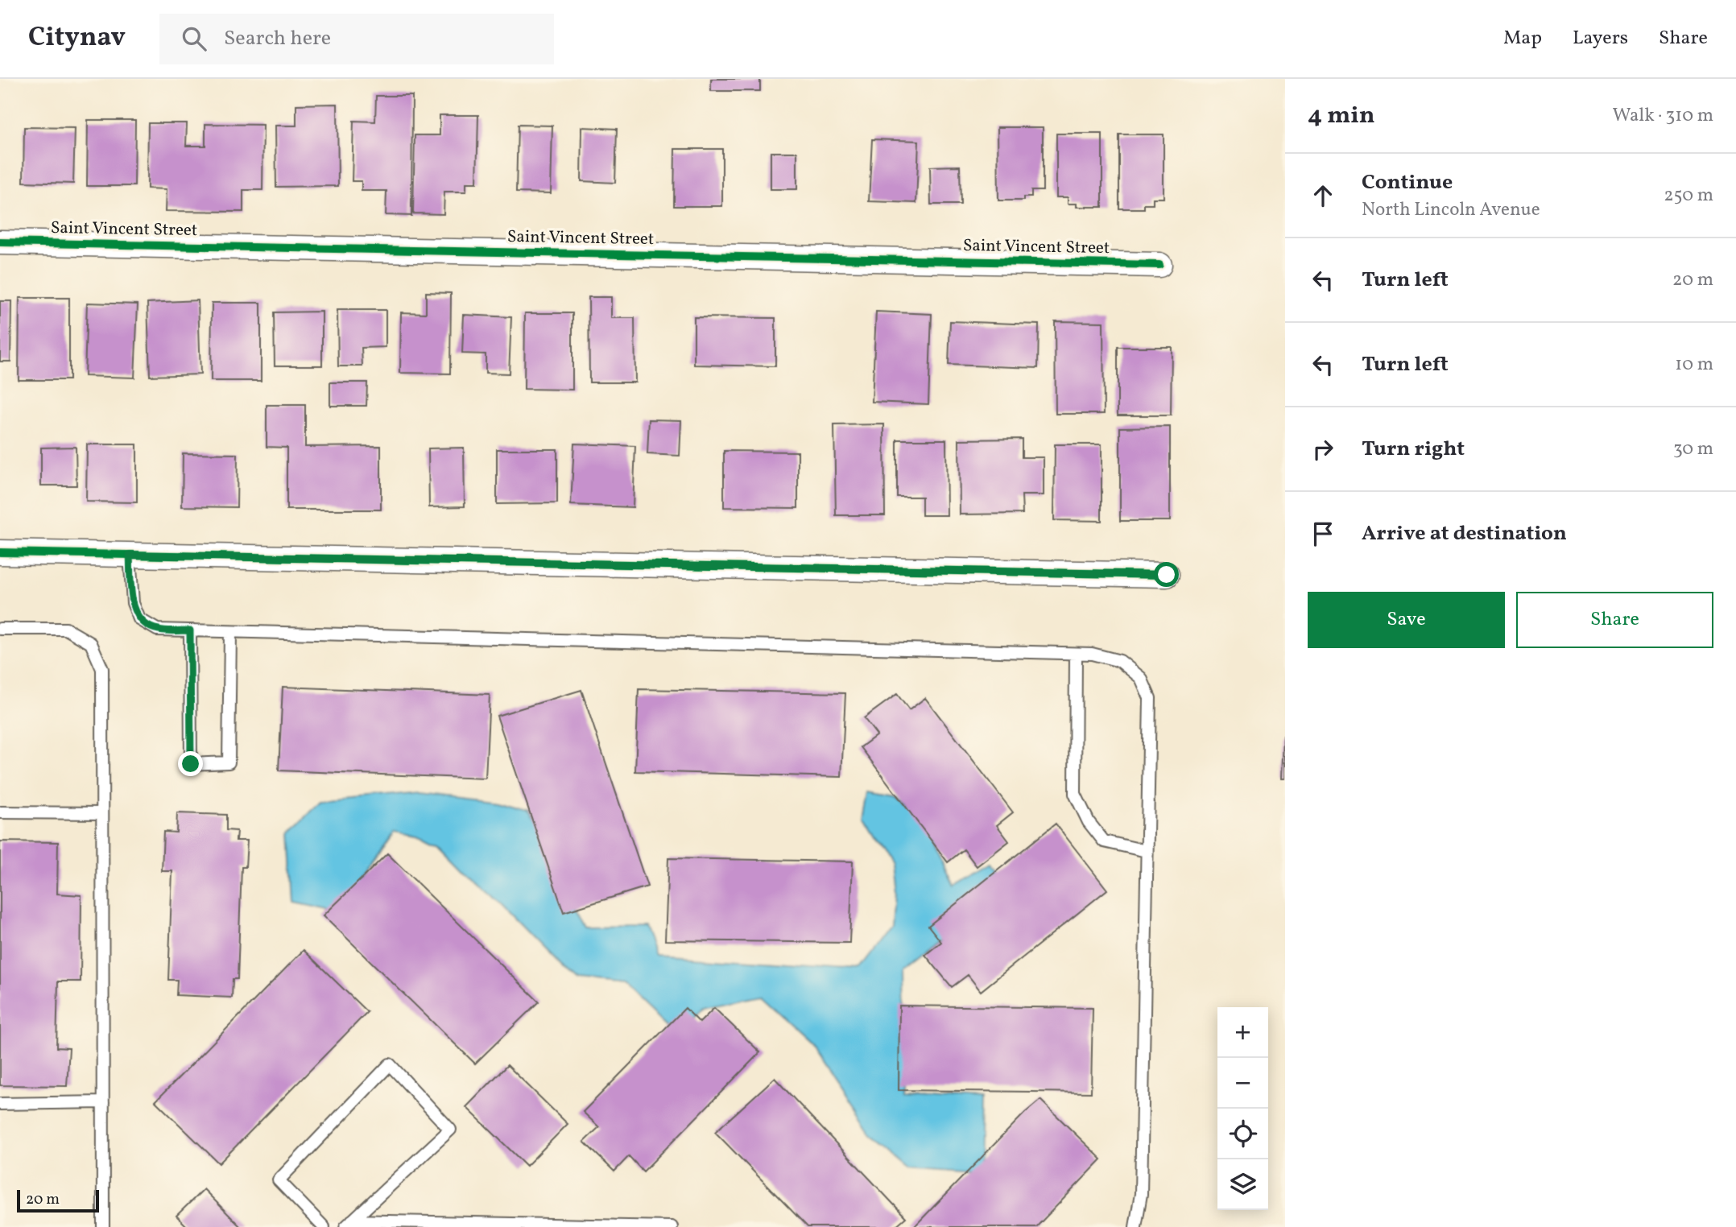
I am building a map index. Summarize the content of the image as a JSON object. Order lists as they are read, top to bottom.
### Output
{
  "streets": {
    "street": ["Saint Vincent Street"]
  },
  "scale_bar": "20 m",
  "page": {
    "header": "Citynav",
    "search": "Search here",
    "nav": ["Map", "Layers", "Share"],
    "heading": ["4 min", "Walk · 310 m"],
    "list": [
      ["Continue", "North Lincoln Avenue", "250 m"],
      ["Turn left", "20 m"],
      ["Turn left", "10 m"],
      ["Turn right", "30 m"],
      "Arrive at destination"
    ],
    "buttons": ["Save", "Share"],
    "map_buttons": ["+", "−"],
    "scale": "20 m"
  }
}
